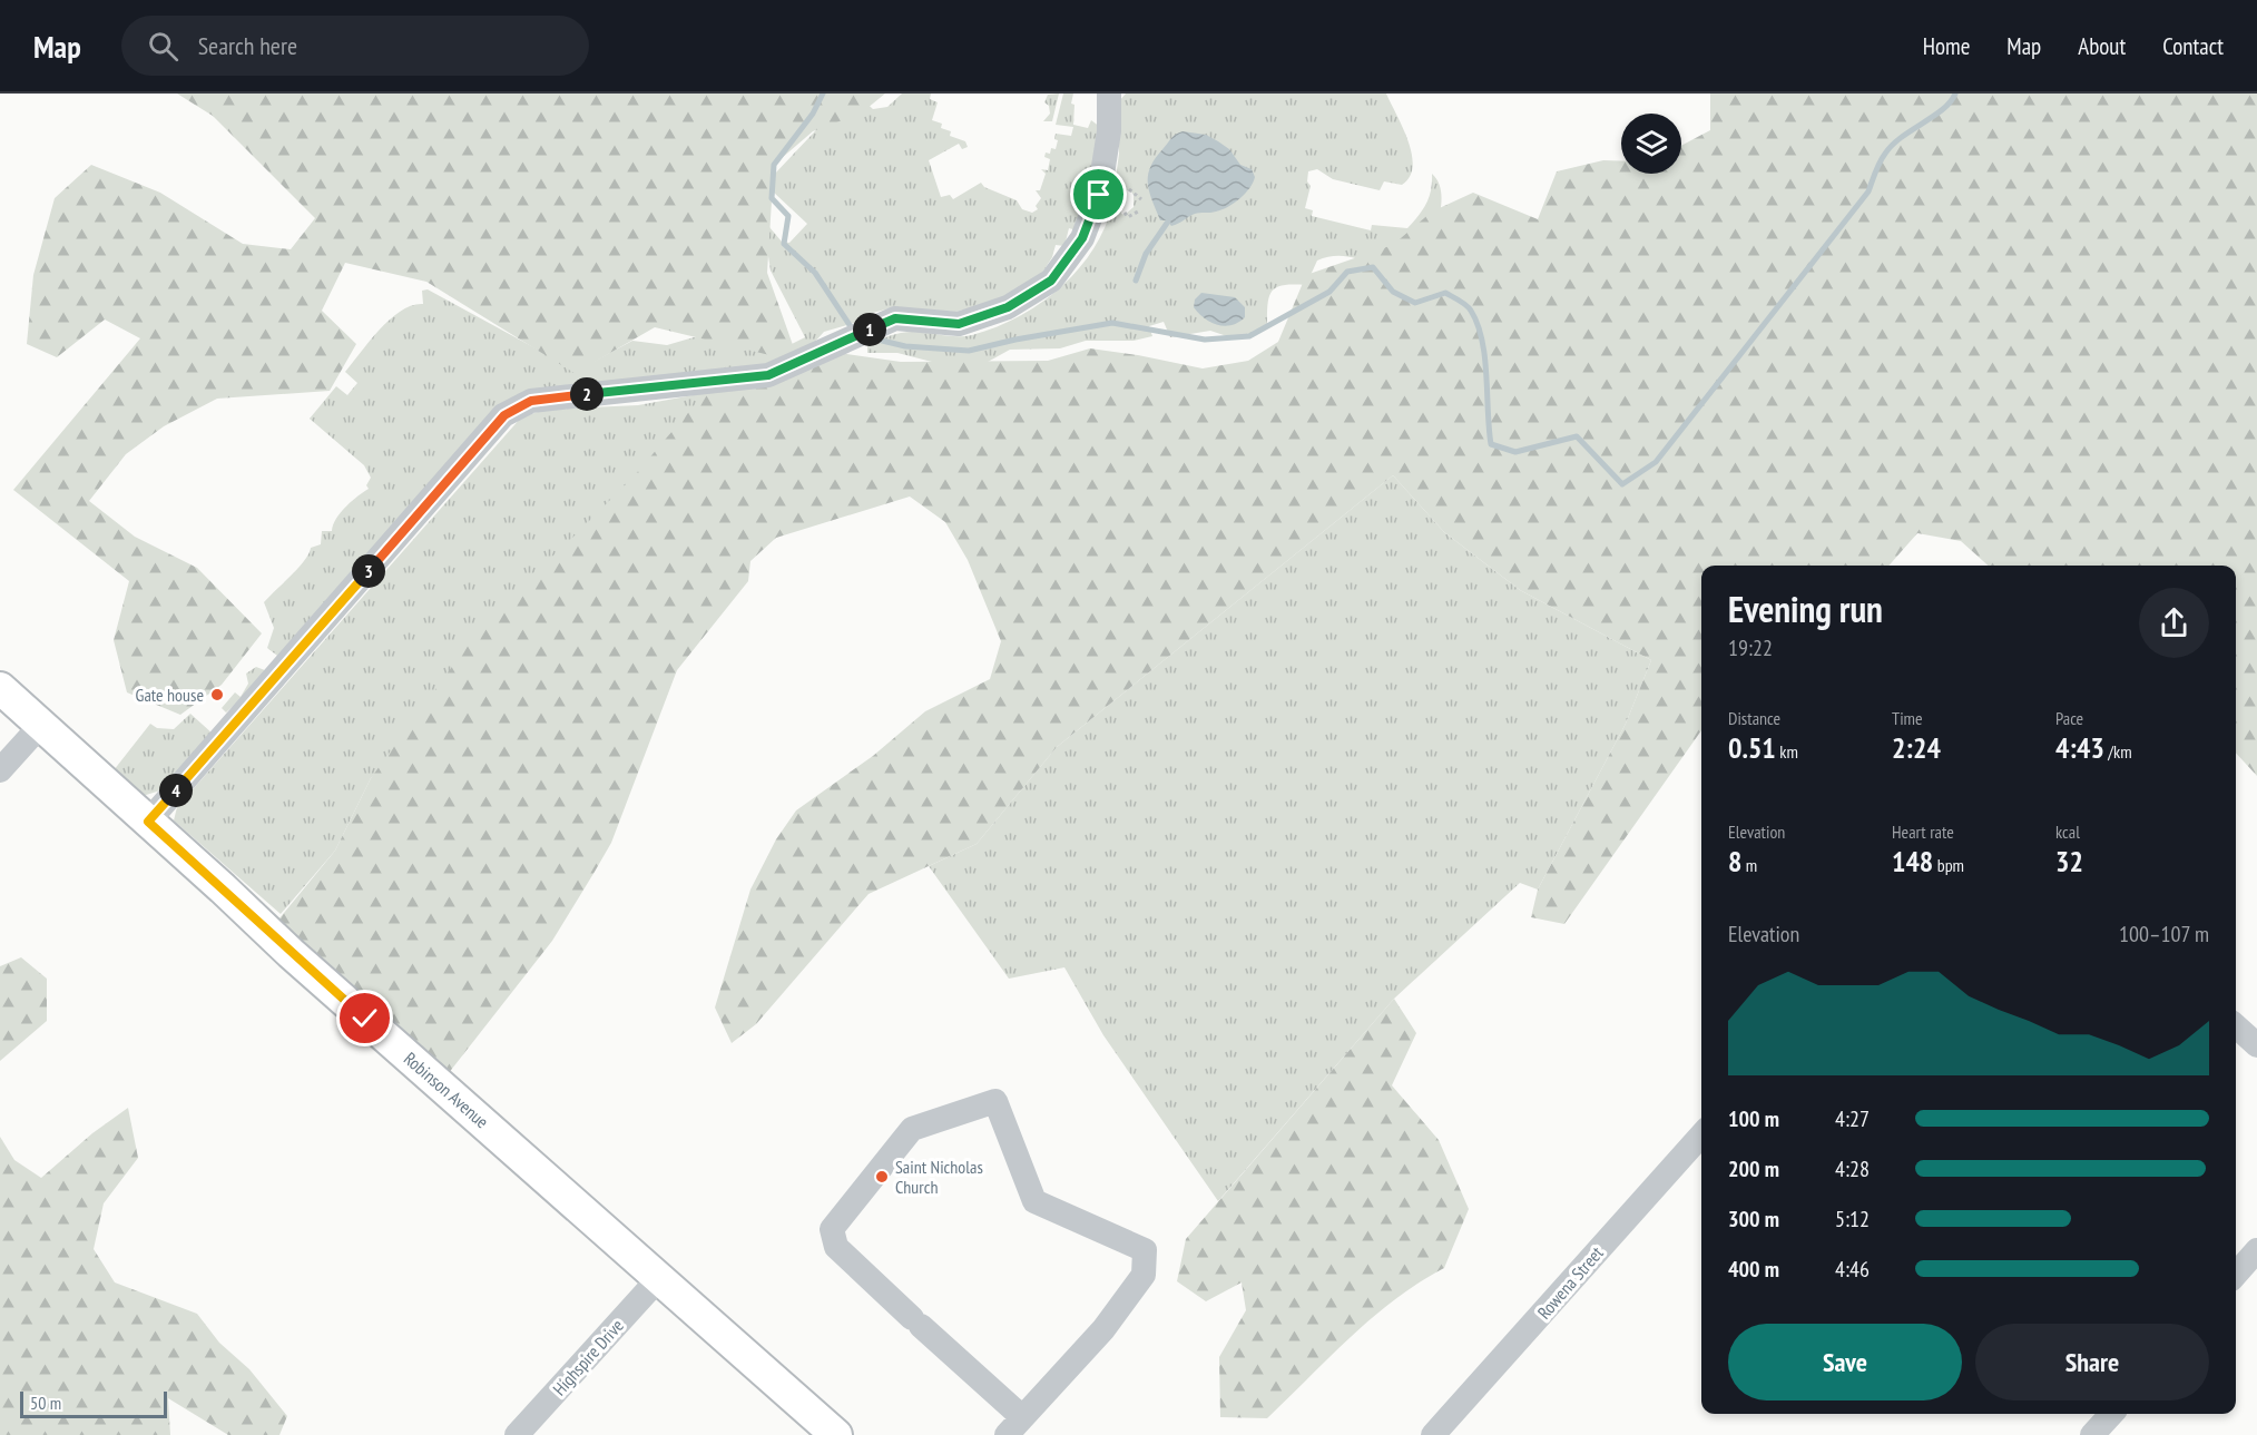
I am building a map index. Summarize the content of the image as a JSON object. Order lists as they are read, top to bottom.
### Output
{
  "streets": {
    "main road": ["Robinson Avenue"],
    "street": ["Rowena Street", "Highspire Drive"]
  },
  "crossings": [
    ["Robinson Avenue", "Highspire Drive"]
  ],
  "places": ["Gate house", "Saint Nicholas Church"],
  "scale_bar": "50 m",
  "page": {
    "header": "Map",
    "search": "Search here",
    "nav": [
      "Home",
      "Map",
      "About",
      "Contact"
    ],
    "pins": [
      "1",
      "2",
      "3",
      "4"
    ],
    "heading": ["Evening run", "19:22"],
    "stats": [
      ["Distance", "0.51 km"],
      ["Time", "2:24"],
      ["Pace", "4:43 /km"],
      ["Elevation", "8 m"],
      ["Heart rate", "148 bpm"],
      ["kcal", "32"]
    ],
    "chart": ["Elevation", "100–107 m"],
    "list": [
      {
        "name": "100 m",
        "note": "4:27"
      },
      {
        "name": "200 m",
        "note": "4:28"
      },
      {
        "name": "300 m",
        "note": "5:12"
      },
      {
        "name": "400 m",
        "note": "4:46"
      }
    ],
    "buttons": ["Save", "Share"],
    "scale": "50 m"
  }
}
